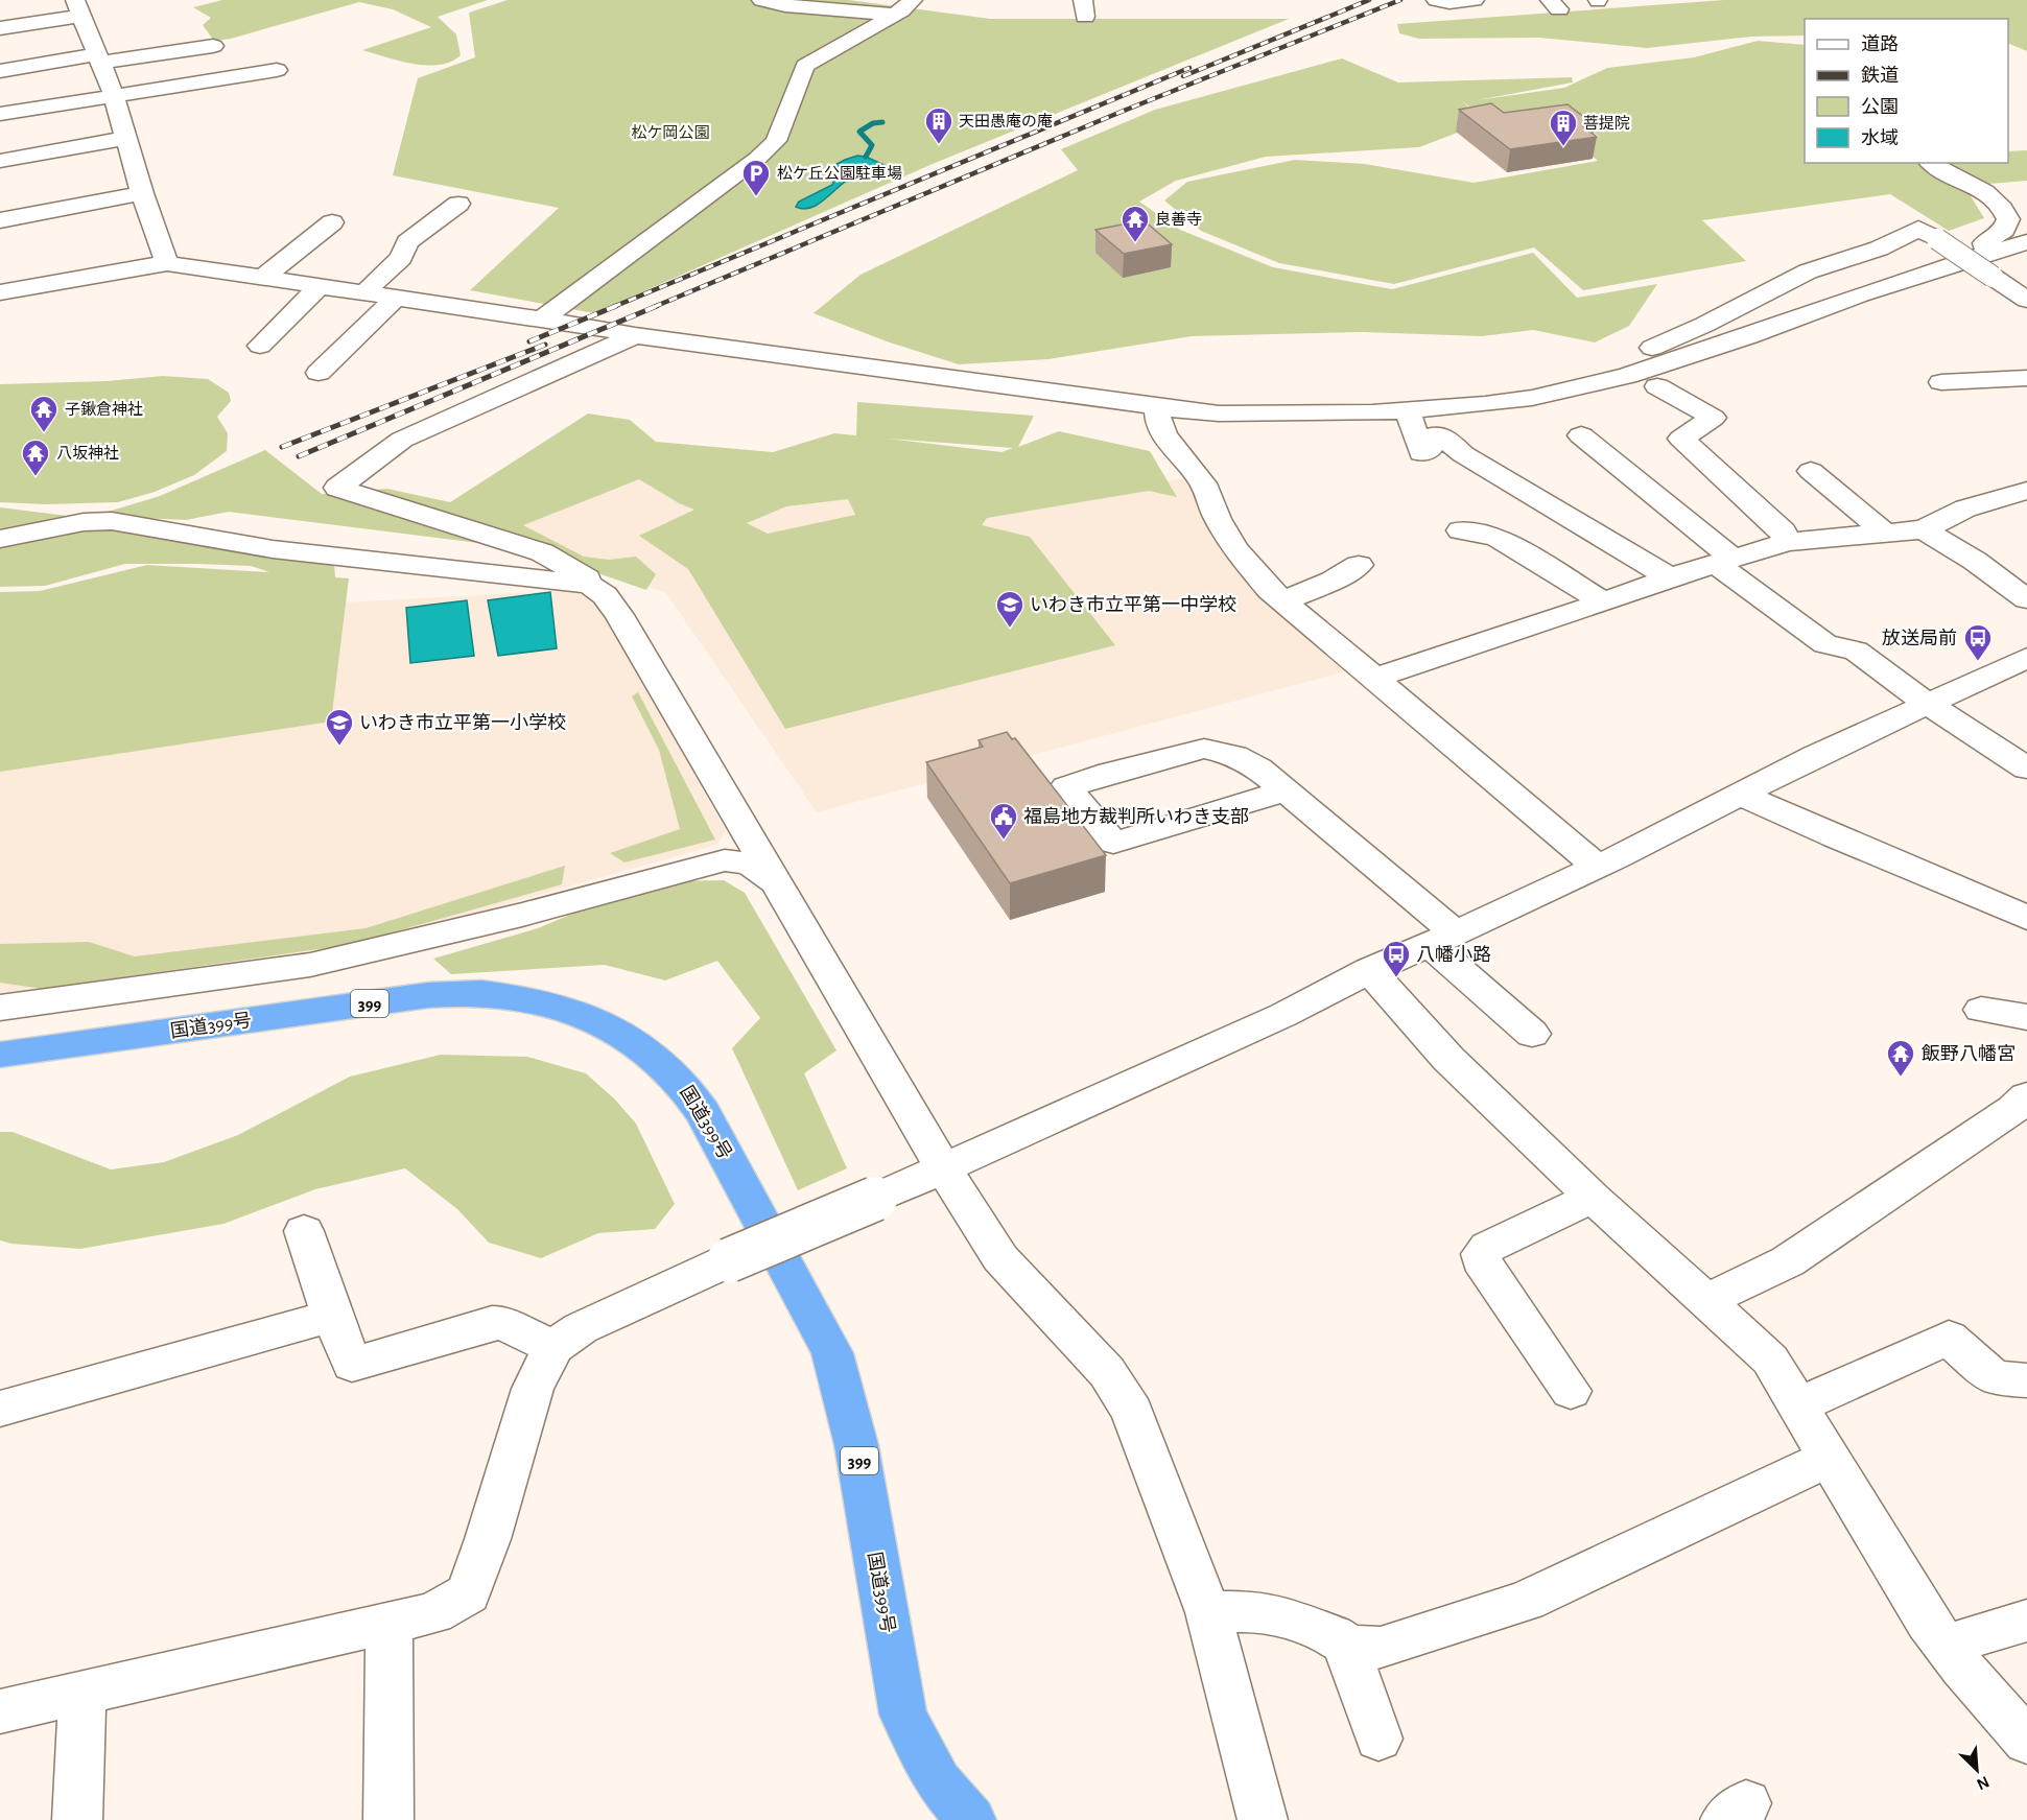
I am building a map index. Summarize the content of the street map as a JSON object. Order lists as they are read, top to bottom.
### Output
{
  "streets": {
    "highway": ["399", "国道399号"]
  },
  "parks": ["松ケ岡公園"],
  "places": {
    "building": ["天田愚庵の庵", "菩提院"],
    "parking": ["松ケ丘公園駐車場"],
    "temple": [
      "良善寺",
      "子鍬倉神社",
      "八坂神社",
      "飯野八幡宮"
    ],
    "school or university": ["いわき市立平第一中学校", "いわき市立平第一小学校"],
    "bus stop": ["放送局前", "八幡小路"],
    "public building": ["福島地方裁判所いわき支部"]
  },
  "legend": [
    "道路",
    "鉄道",
    "公園",
    "水域"
  ],
  "north": "bottom right"
}
